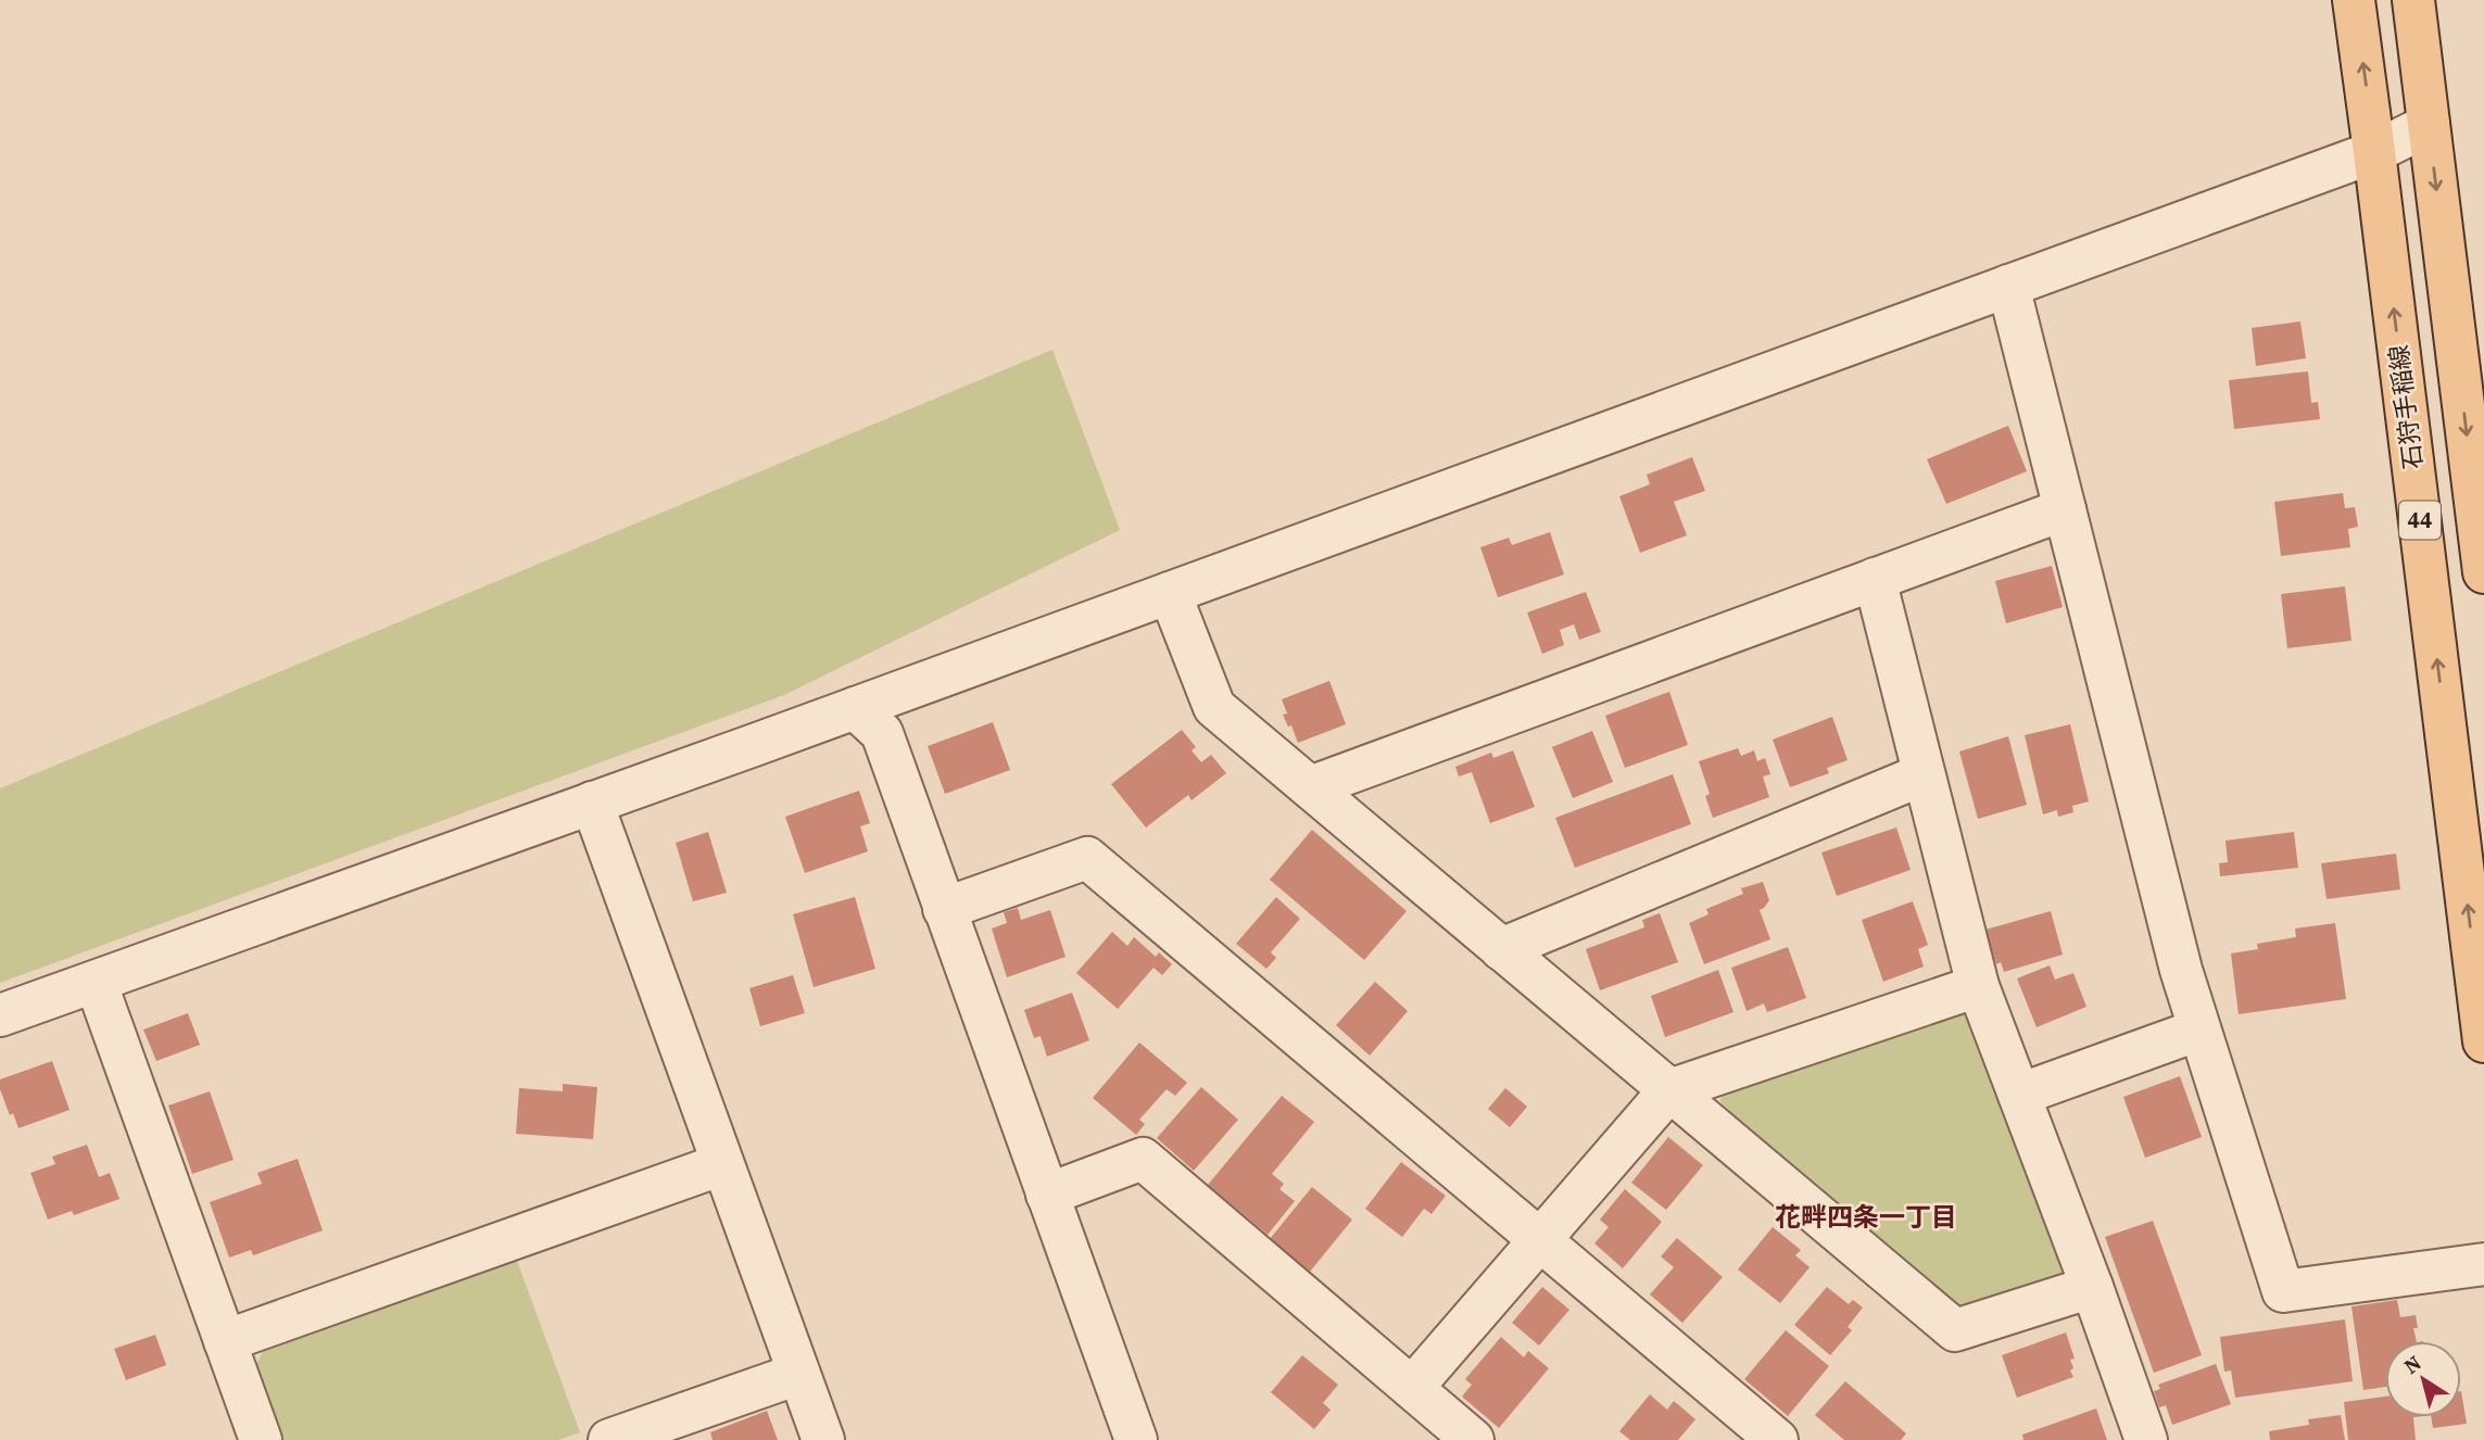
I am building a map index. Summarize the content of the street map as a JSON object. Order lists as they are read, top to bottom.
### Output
{
  "streets": {
    "main road": ["石狩手稲線", "44"]
  },
  "districts": ["花畔四条一丁目"],
  "north": "top left"
}
